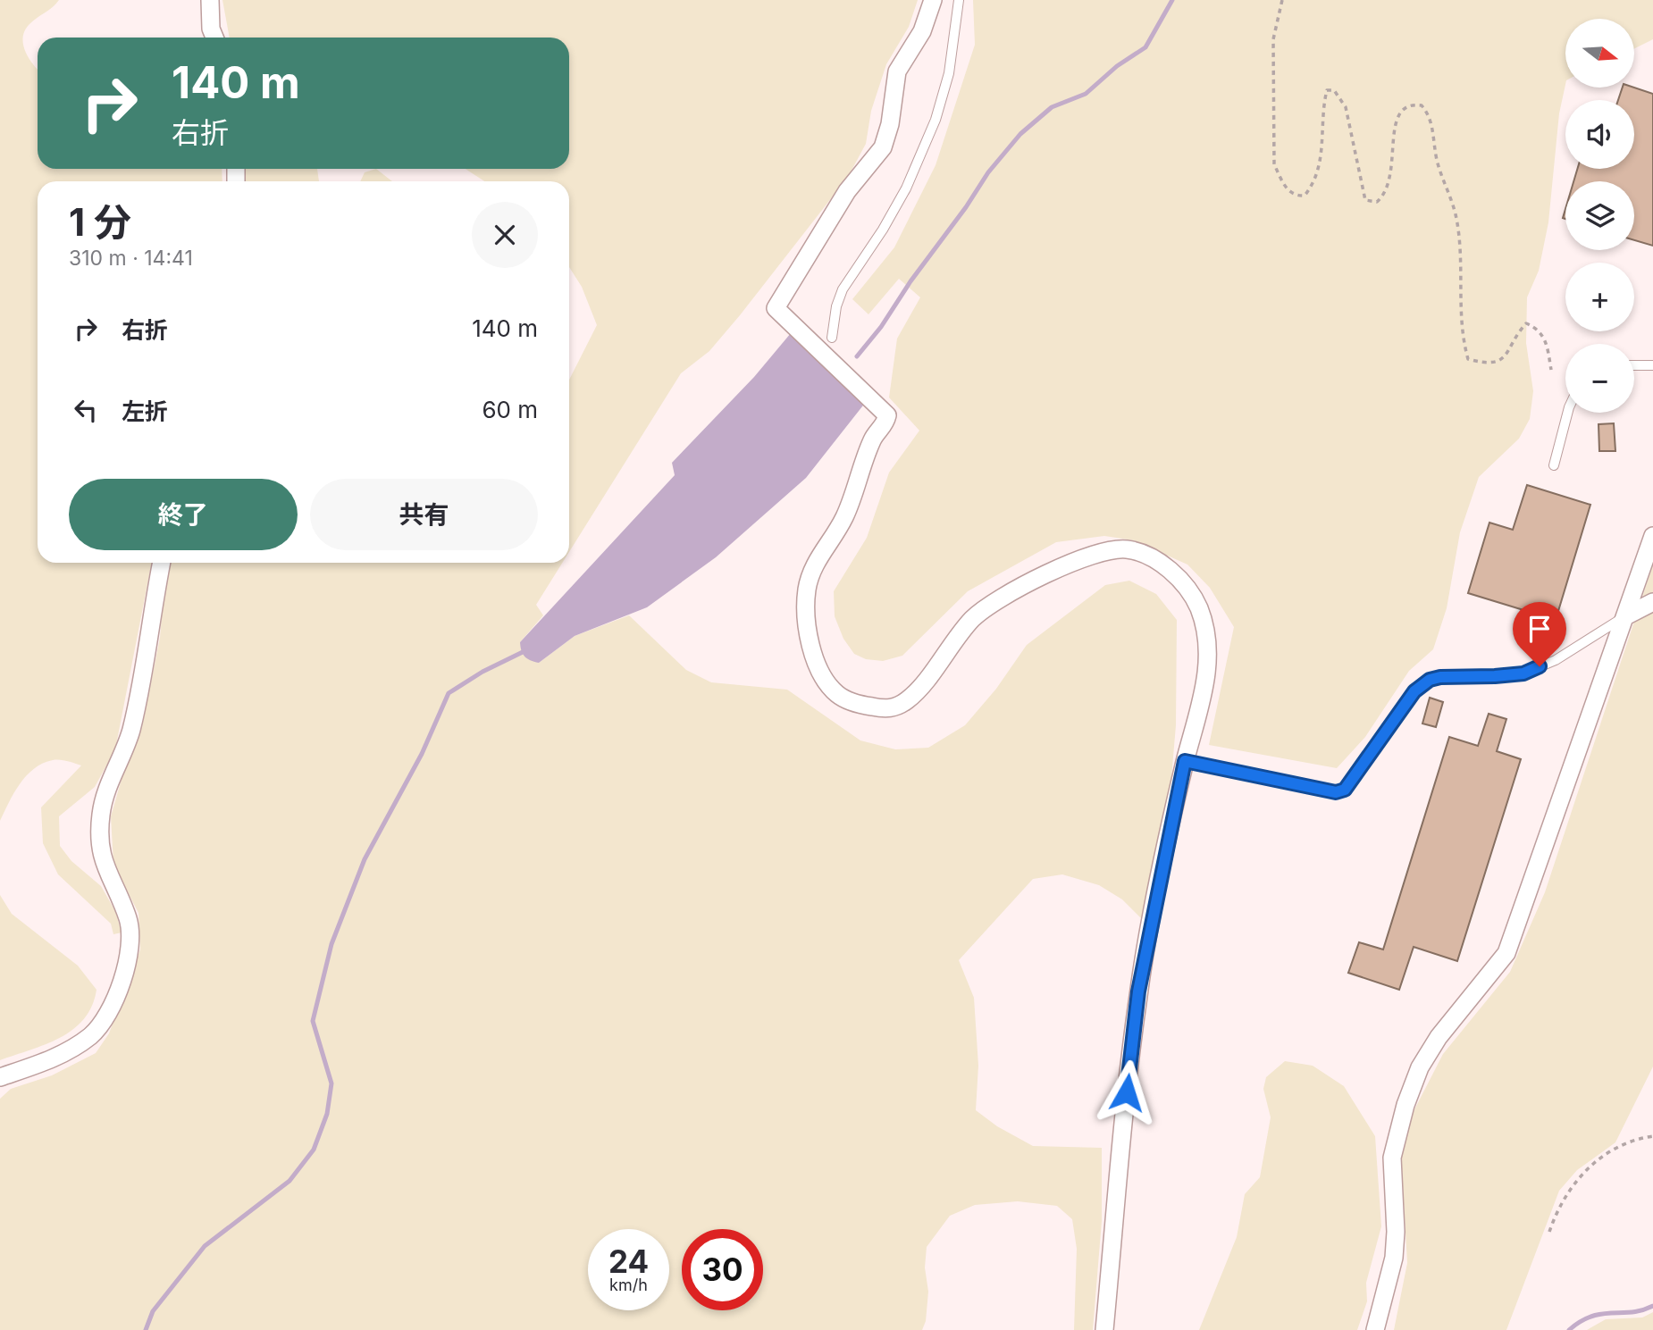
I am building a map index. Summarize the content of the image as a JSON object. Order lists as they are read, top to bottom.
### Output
{
  "north": "right",
  "page": {
    "map_buttons": ["+", "−"],
    "turn": ["140 m", "右折"],
    "heading": ["1 分", "310 m · 14:41"],
    "list": [
      {
        "name": "右折",
        "value": "140 m"
      },
      {
        "name": "左折",
        "value": "60 m"
      }
    ],
    "buttons": ["終了", "共有"],
    "speed": "24 km/h",
    "limit": "30"
  }
}
